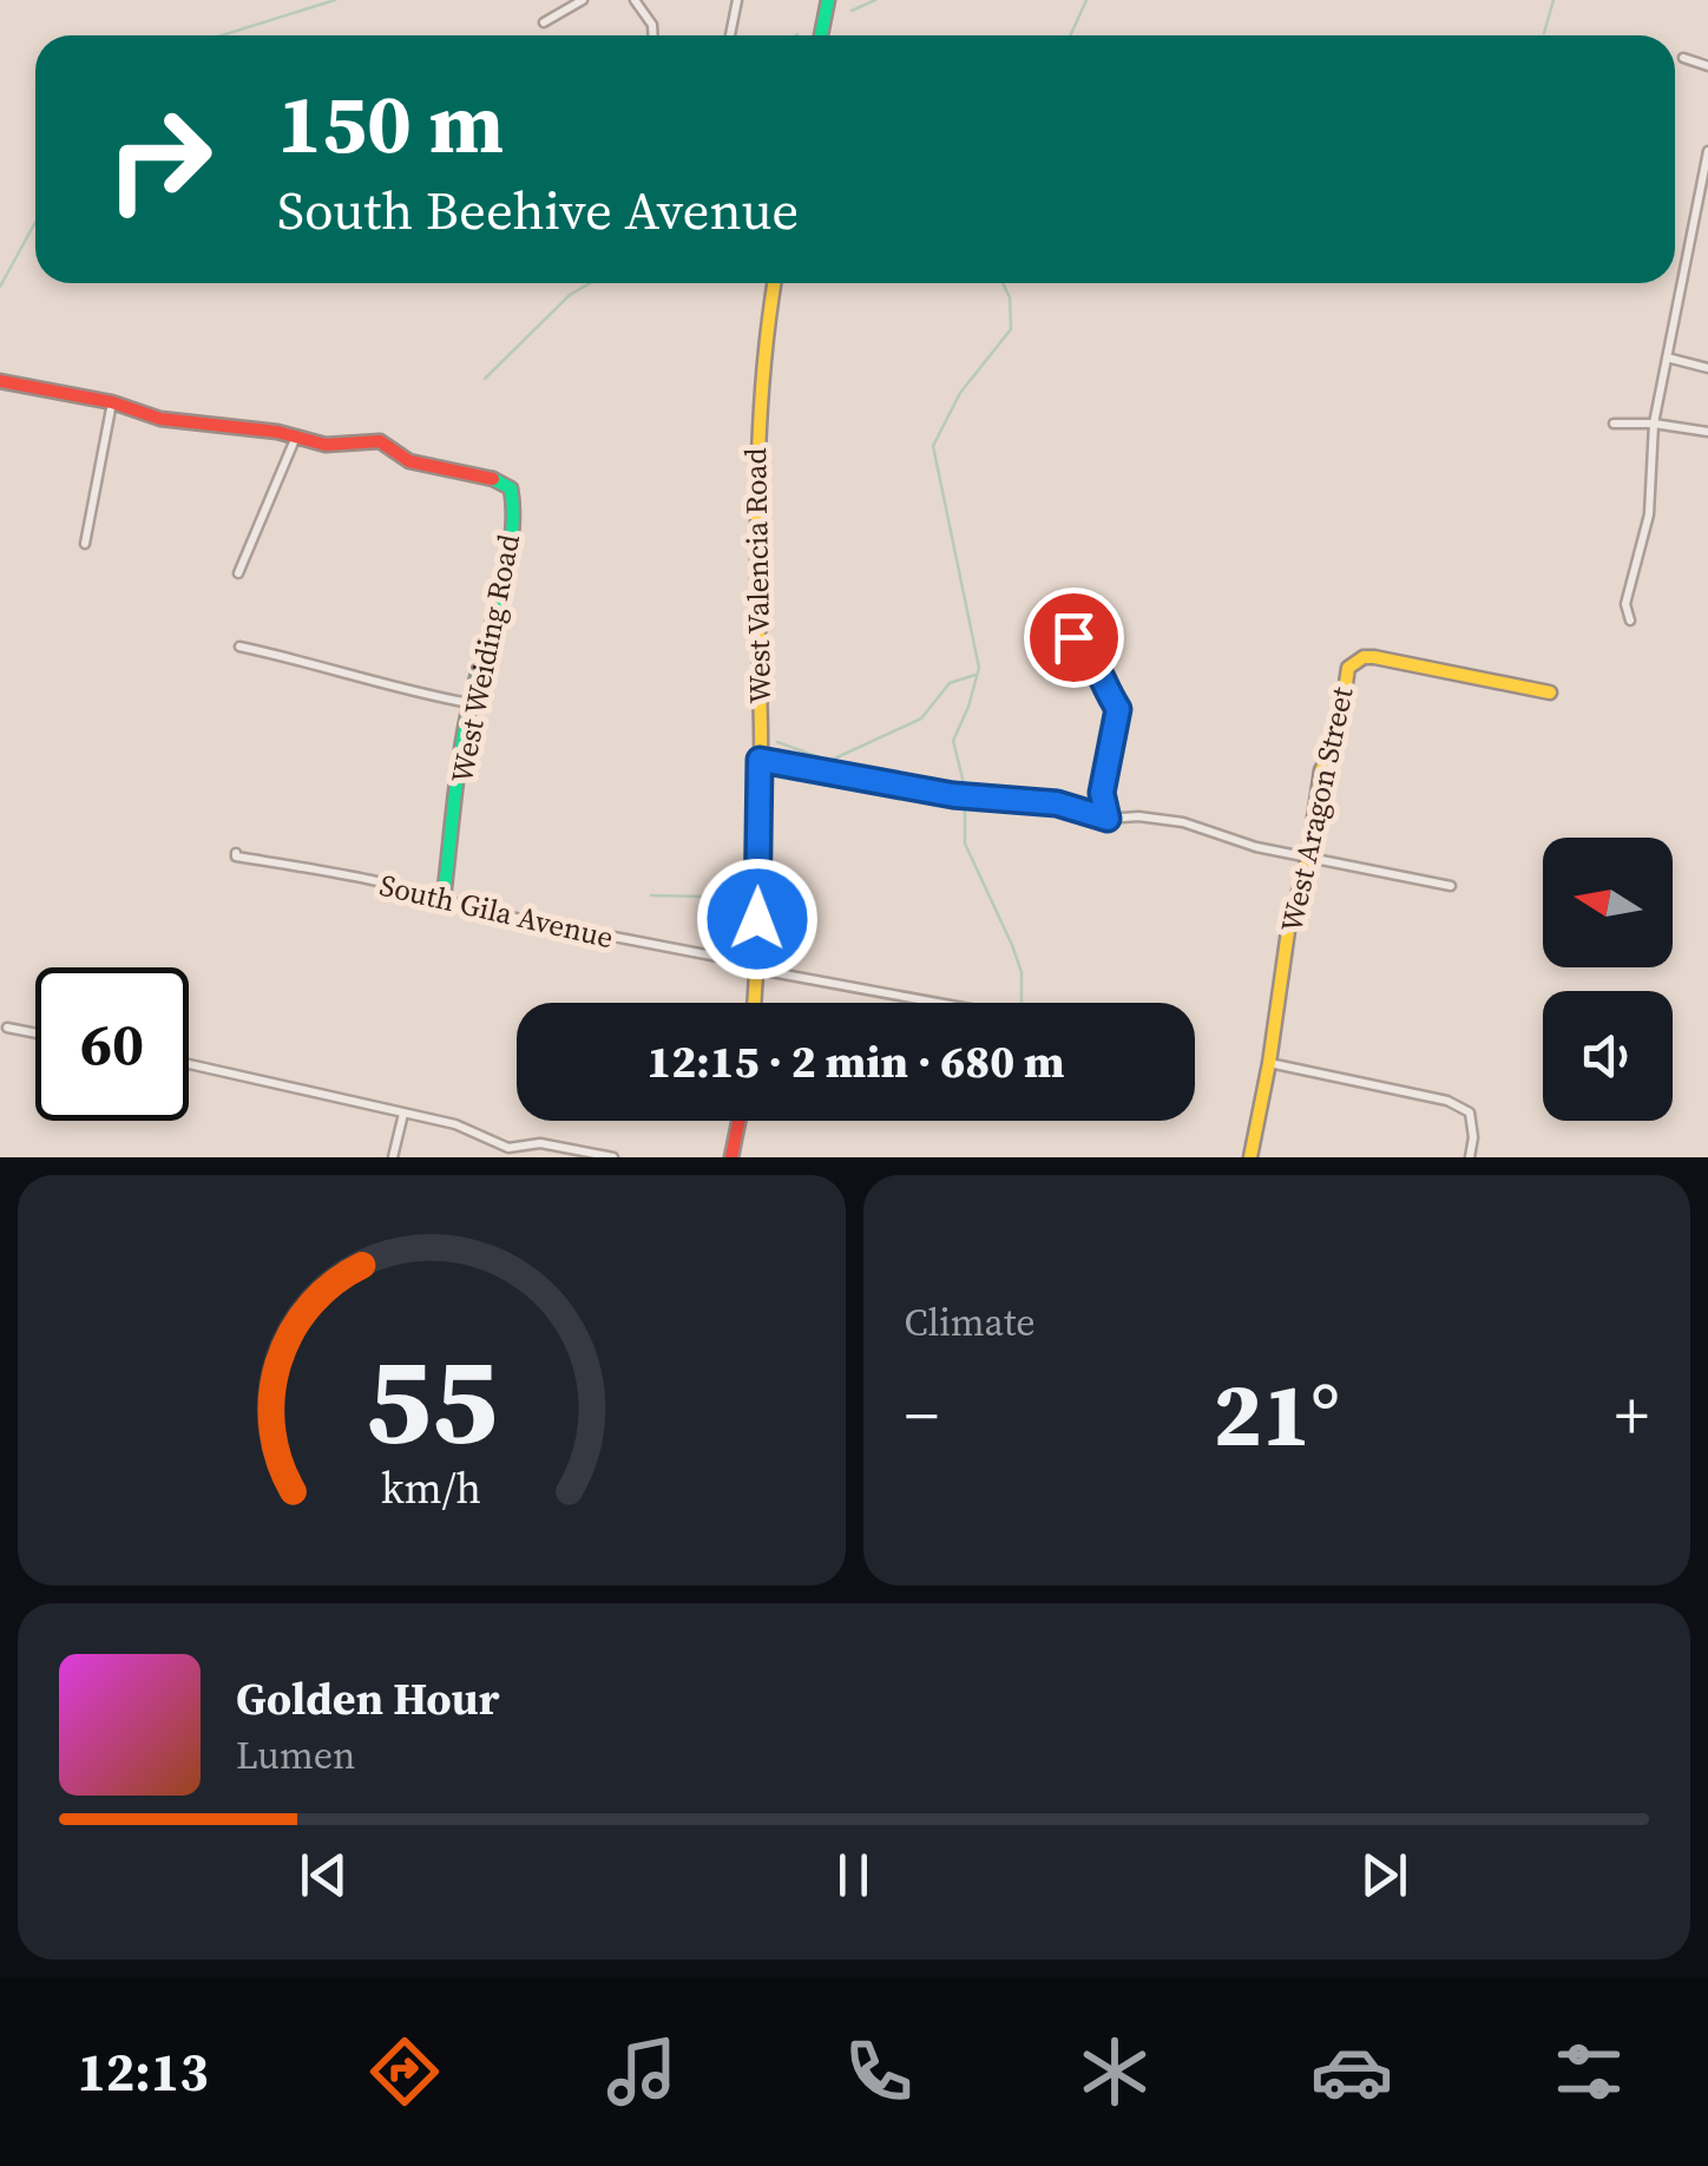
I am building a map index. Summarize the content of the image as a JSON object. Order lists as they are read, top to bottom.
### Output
{
  "streets": {
    "street": [
      "West Valencia Road",
      "West Weiding Road",
      "West Aragon Street",
      "South Gila Avenue"
    ]
  },
  "crossings": [
    ["West Valencia Road", "South Gila Avenue"],
    ["West Weiding Road", "South Gila Avenue"]
  ],
  "north": "left",
  "page": {
    "turn": ["150 m", "South Beehive Avenue"],
    "limit": "60",
    "trip": "12:15 · 2 min · 680 m",
    "tile": "Climate",
    "heat": ["−", "21°", "+"],
    "song": ["Golden Hour", "Lumen"],
    "tabs": "12:13",
    "gauge": ["55", "km/h"]
  }
}
